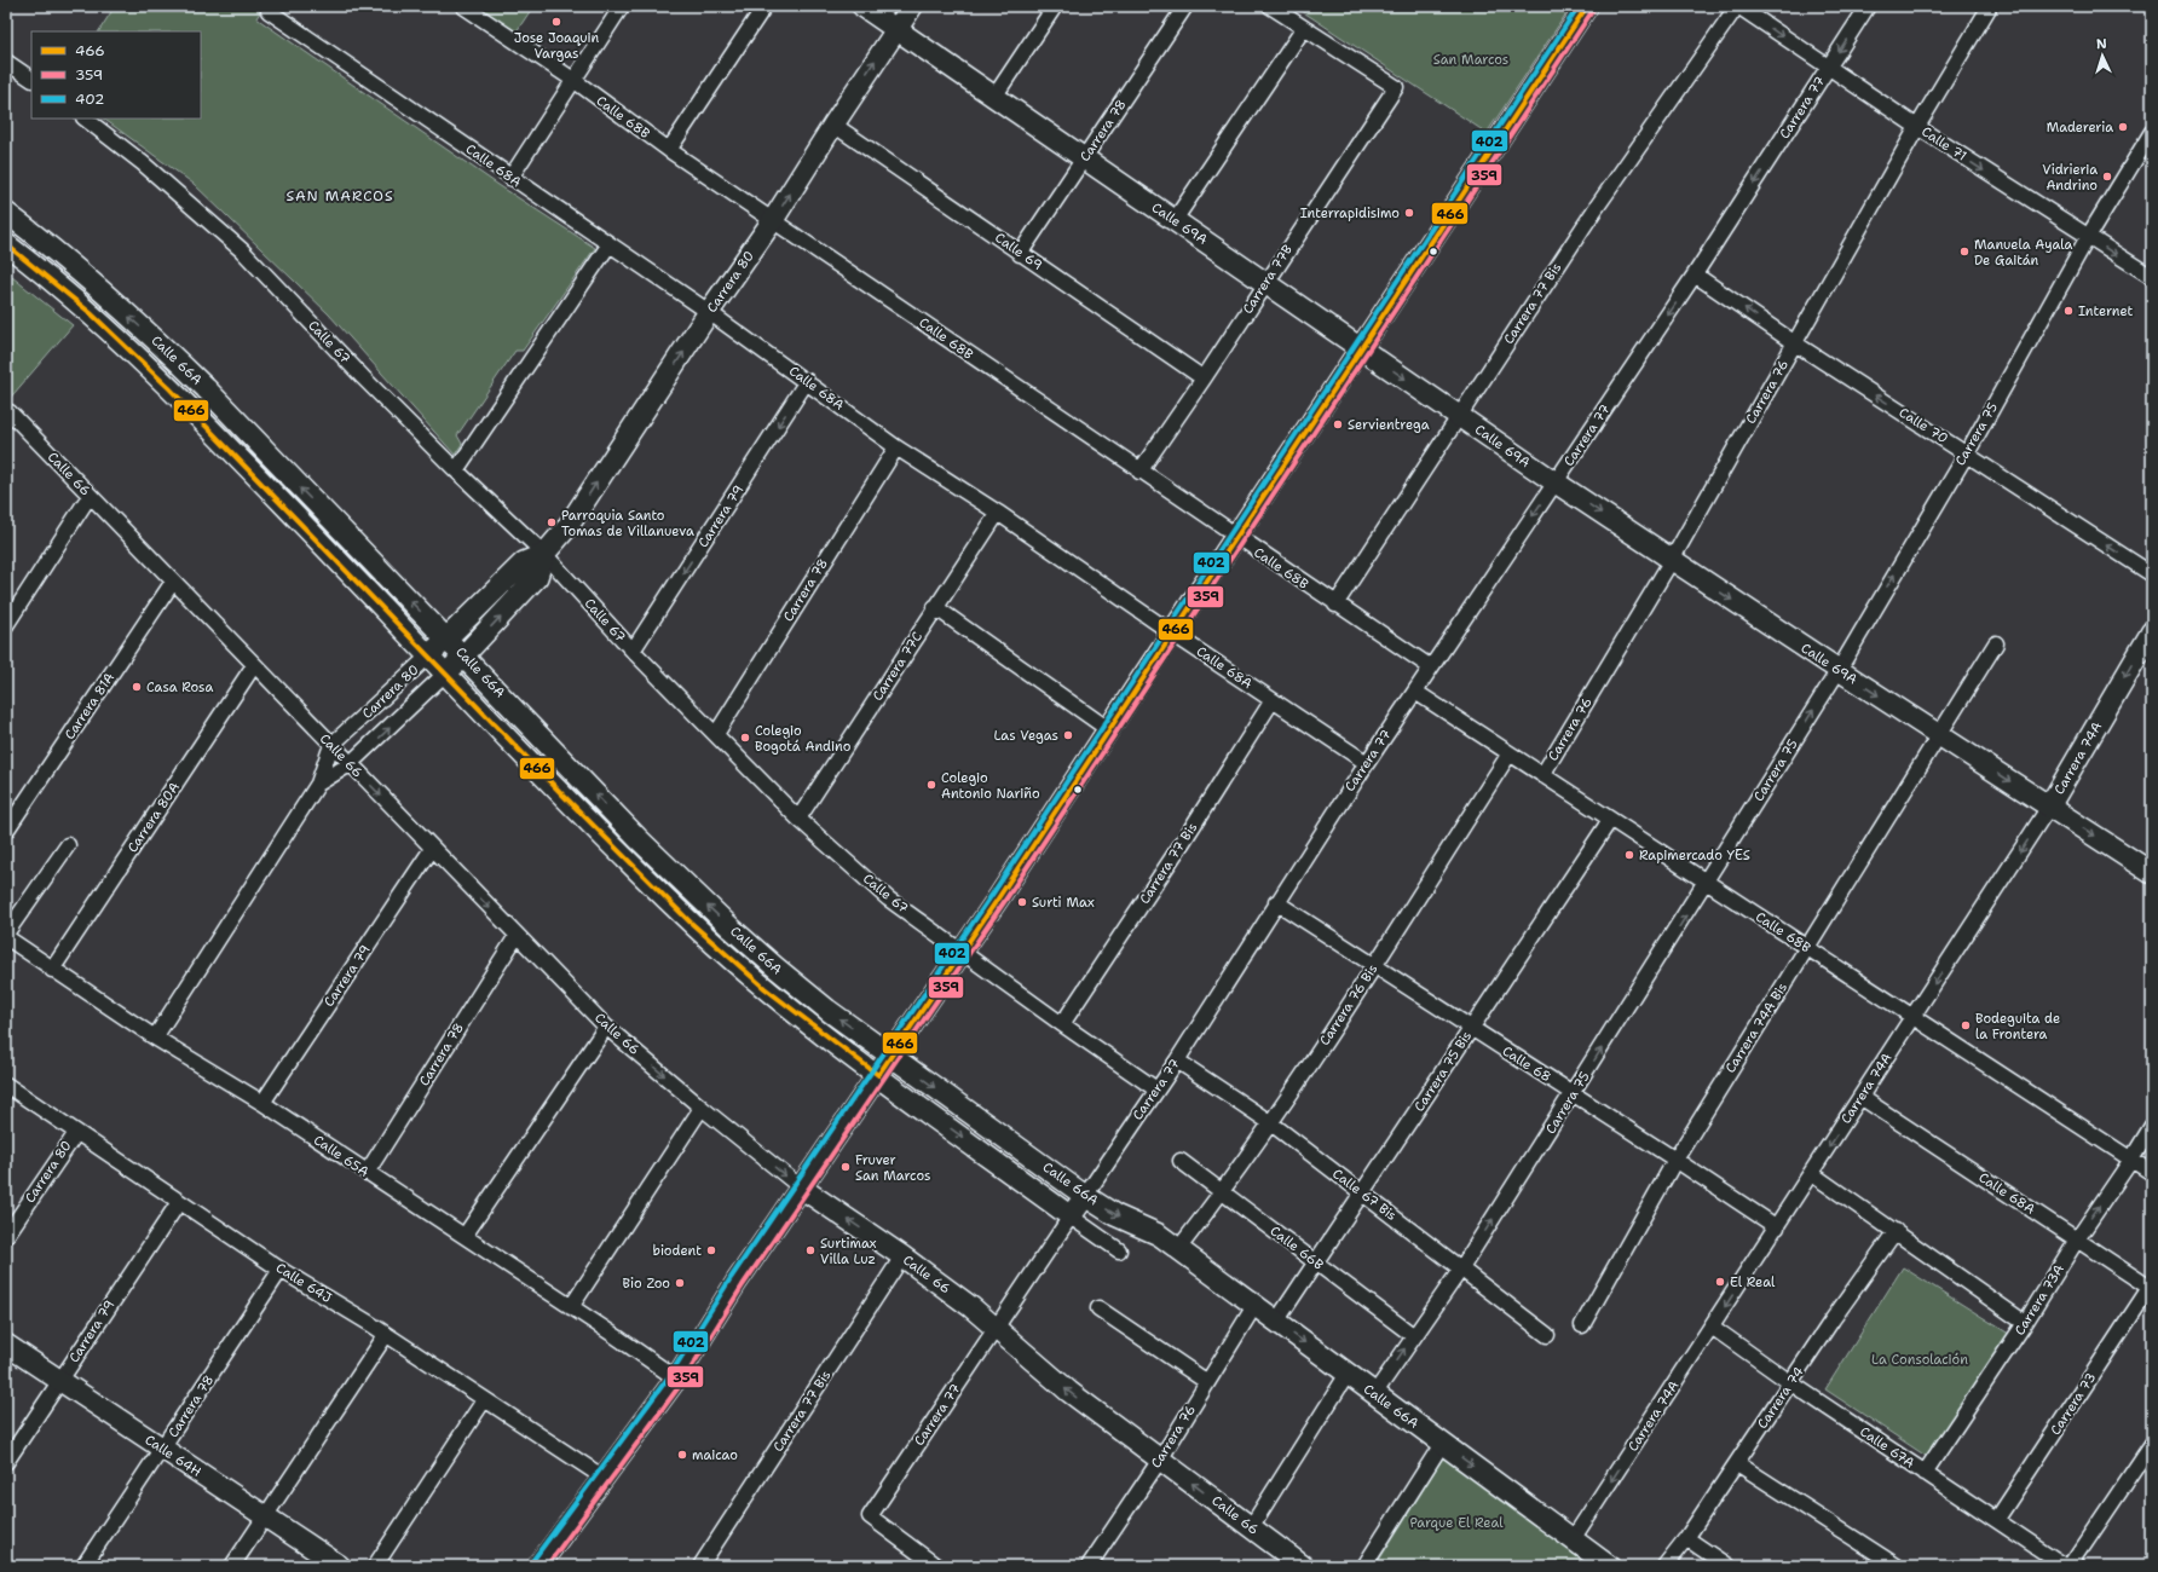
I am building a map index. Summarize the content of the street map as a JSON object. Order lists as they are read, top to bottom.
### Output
{
  "streets": {
    "street": [
      "Carrera 77",
      "Calle 68B",
      "Carrera 78",
      "Calle 71",
      "Calle 68A",
      "Calle 69A",
      "Calle 69",
      "Carrera 77B",
      "Carrera 80",
      "Carrera 77 Bis",
      "Calle 67",
      "Calle 66A",
      "Carrera 76",
      "Calle 70",
      "Carrera 75",
      "Calle 66",
      "Carrera 79",
      "Carrera 77C",
      "Carrera 81A",
      "Carrera 74A",
      "Carrera 80A",
      "Carrera 76 Bis",
      "Carrera 74A Bis",
      "Calle 68",
      "Carrera 75 Bis",
      "Calle 65A",
      "Calle 67 Bis",
      "Calle 66B",
      "Calle 64J",
      "Carrera 73A",
      "Carrera 74",
      "Carrera 73",
      "Calle 67A",
      "Calle 64H"
    ]
  },
  "crossings": [
    ["Carrera 77", "Calle 68B"],
    ["Carrera 77", "Calle 71"],
    ["Carrera 77", "Calle 68A"],
    ["Carrera 77", "Calle 69A"],
    ["Carrera 77", "Calle 67"],
    ["Carrera 77", "Calle 66A"],
    ["Carrera 77", "Calle 70"],
    ["Carrera 77", "Calle 66"],
    ["Carrera 77", "Calle 68"],
    ["Carrera 77", "Calle 67 Bis"],
    ["Calle 68B", "Carrera 77B"],
    ["Calle 68B", "Carrera 80"],
    ["Calle 68B", "Carrera 77 Bis"],
    ["Calle 68B", "Carrera 76"],
    ["Calle 68B", "Carrera 75"],
    ["Calle 68B", "Carrera 74A"],
    ["Calle 68B", "Carrera 76 Bis"],
    ["Calle 68B", "Carrera 74A Bis"],
    ["Calle 68B", "Carrera 75 Bis"],
    ["Calle 68B", "Carrera 73A"],
    ["Carrera 78", "Calle 68A"],
    ["Carrera 78", "Calle 69A"],
    ["Carrera 78", "Calle 69"],
    ["Carrera 78", "Calle 67"],
    ["Carrera 78", "Calle 66"],
    ["Carrera 78", "Calle 65A"],
    ["Carrera 78", "Calle 64J"],
    ["Carrera 78", "Calle 64H"],
    ["Calle 71", "Carrera 77 Bis"],
    ["Calle 71", "Carrera 76"],
    ["Calle 71", "Carrera 75"],
    ["Calle 68A", "Carrera 80"],
    ["Calle 68A", "Carrera 77 Bis"],
    ["Calle 68A", "Carrera 79"],
    ["Calle 68A", "Carrera 77C"],
    ["Calle 68A", "Carrera 74A"],
    ["Calle 68A", "Carrera 73A"],
    ["Calle 68A", "Carrera 73"],
    ["Calle 69A", "Carrera 77B"],
    ["Calle 69A", "Carrera 80"],
    ["Calle 69A", "Carrera 77 Bis"],
    ["Calle 69A", "Carrera 76"],
    ["Calle 69A", "Carrera 75"],
    ["Calle 69A", "Carrera 74A"],
    ["Calle 69A", "Carrera 74A Bis"],
    ["Calle 69", "Carrera 77B"],
    ["Calle 69", "Carrera 80"],
    ["Carrera 80", "Calle 67"],
    ["Carrera 80", "Calle 66A"],
    ["Carrera 80", "Calle 66"],
    ["Carrera 80", "Calle 65A"],
    ["Carrera 80", "Calle 64J"],
    ["Carrera 77 Bis", "Calle 67"],
    ["Carrera 77 Bis", "Calle 66"],
    ["Calle 67", "Carrera 79"],
    ["Calle 67", "Carrera 77C"],
    ["Calle 66A", "Carrera 76"],
    ["Calle 66A", "Carrera 75"],
    ["Calle 66A", "Carrera 74A"],
    ["Calle 66A", "Carrera 76 Bis"],
    ["Calle 66A", "Carrera 75 Bis"],
    ["Carrera 76", "Calle 70"],
    ["Carrera 76", "Calle 66"],
    ["Calle 70", "Carrera 75"],
    ["Carrera 75", "Calle 68"],
    ["Carrera 75", "Calle 67 Bis"],
    ["Carrera 75", "Calle 66B"],
    ["Calle 66", "Carrera 79"],
    ["Calle 66", "Carrera 81A"],
    ["Calle 66", "Carrera 80A"],
    ["Carrera 79", "Calle 65A"],
    ["Carrera 79", "Calle 64J"],
    ["Carrera 79", "Calle 64H"],
    ["Carrera 74A", "Calle 68"],
    ["Carrera 74A", "Calle 67A"],
    ["Carrera 80A", "Calle 65A"],
    ["Carrera 76 Bis", "Calle 68"],
    ["Carrera 76 Bis", "Calle 67 Bis"],
    ["Carrera 76 Bis", "Calle 66B"],
    ["Carrera 74A Bis", "Calle 68"],
    ["Calle 68", "Carrera 75 Bis"],
    ["Carrera 75 Bis", "Calle 67 Bis"],
    ["Carrera 75 Bis", "Calle 66B"],
    ["Carrera 73A", "Calle 67A"],
    ["Carrera 74", "Calle 67A"],
    ["Carrera 73", "Calle 67A"]
  ],
  "one_way": [
    "Carrera 77",
    "Calle 71",
    "Calle 69A",
    "Calle 70",
    "Carrera 75",
    "Carrera 74A"
  ],
  "districts": ["SAN MARCOS"],
  "parks": ["San Marcos", "La Consolación", "Parque El Real"],
  "places": [
    "Jose Joaquin Vargas",
    "Madereria",
    "Vidrieria Andrino",
    "Interrapidisimo",
    "Manuela Ayala De Gaitán",
    "Internet",
    "Servientrega",
    "Parroquia Santo Tomas de Villanueva",
    "Casa Rosa",
    "Las Vegas",
    "Colegio Bogotá Andino",
    "Colegio Antonio Nariño",
    "Rapimercado YES",
    "Surti Max",
    "Bodeguita de la Frontera",
    "Fruver San Marcos",
    "biodent",
    "Surtimax Villa Luz",
    "El Real",
    "Bio Zoo",
    "maicao"
  ],
  "lines": ["transit line 466", "transit line 402", "transit line 359"],
  "legend": ["466", "359", "402"],
  "north": "top"
}
